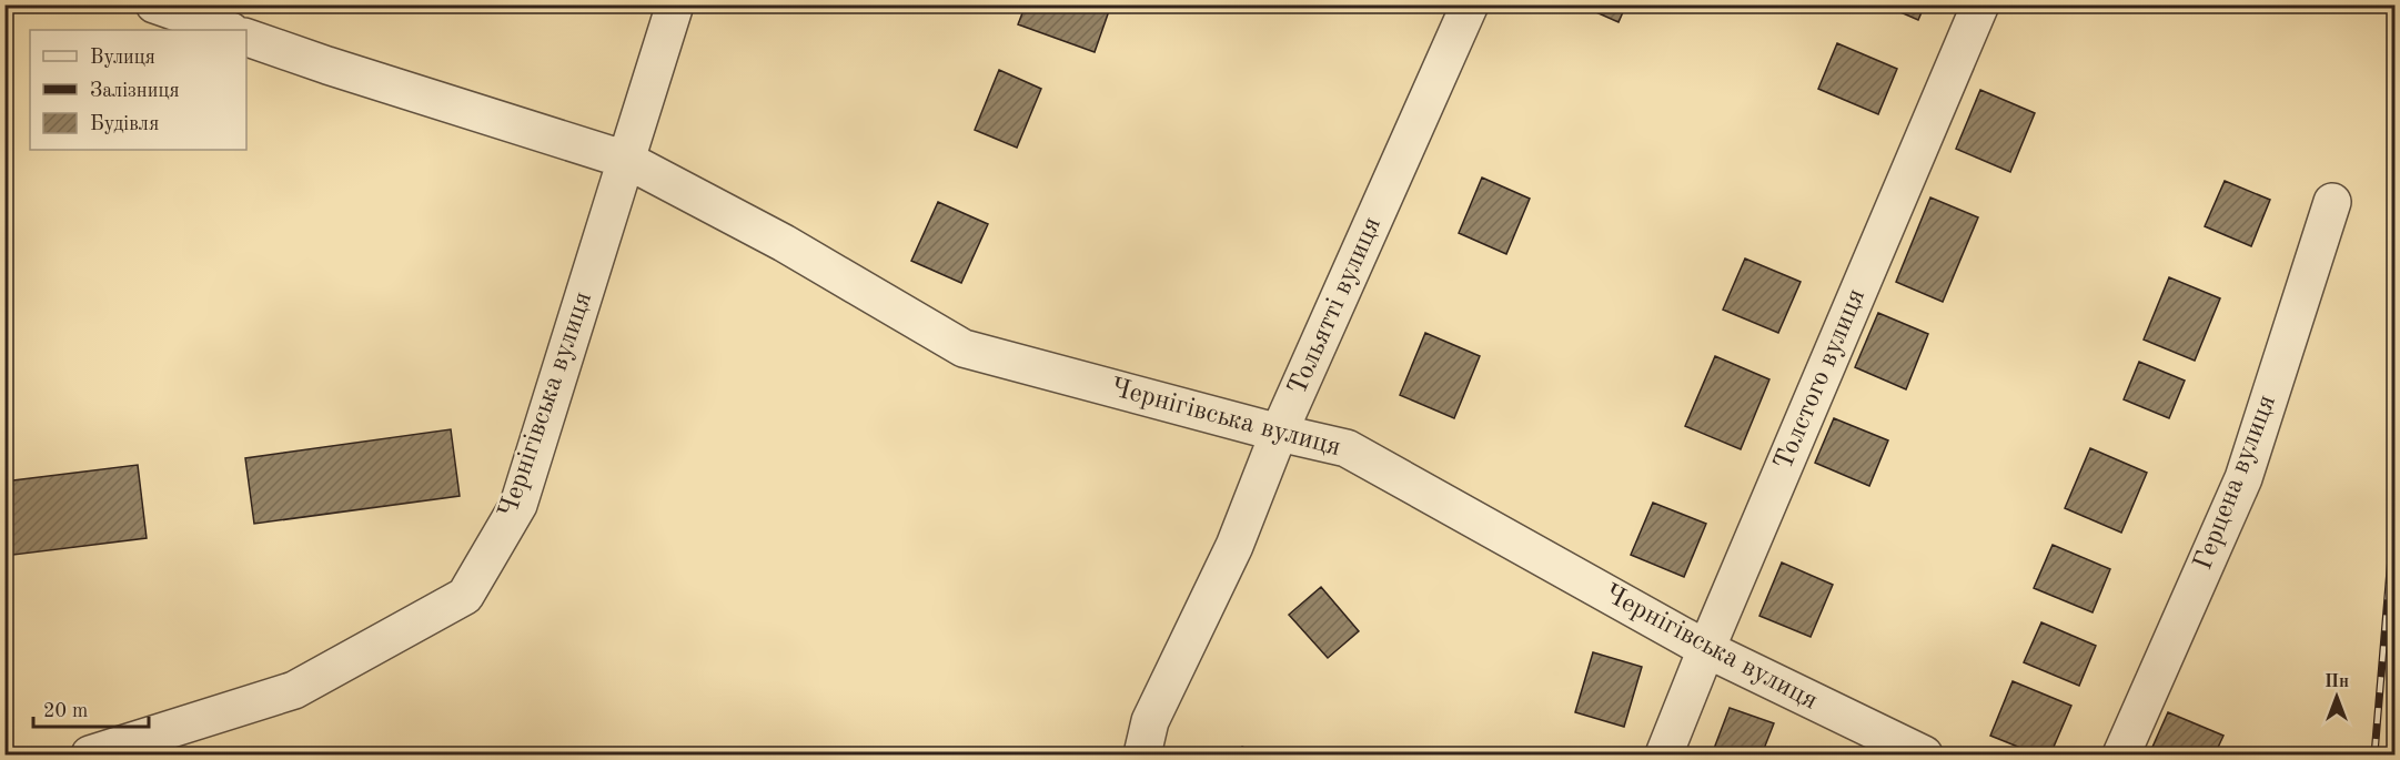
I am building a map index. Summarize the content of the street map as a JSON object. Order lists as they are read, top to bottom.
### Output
{
  "streets": {
    "street": [
      "Тольятті вулиця",
      "Толстого вулиця",
      "Чернігівська вулиця",
      "Герцена вулиця"
    ]
  },
  "crossings": [
    ["Тольятті вулиця", "Чернігівська вулиця"],
    ["Толстого вулиця", "Чернігівська вулиця"]
  ],
  "legend": ["Вулиця", "Залізниця", "Будівля"],
  "scale_bar": "20 m",
  "north": "top"
}
